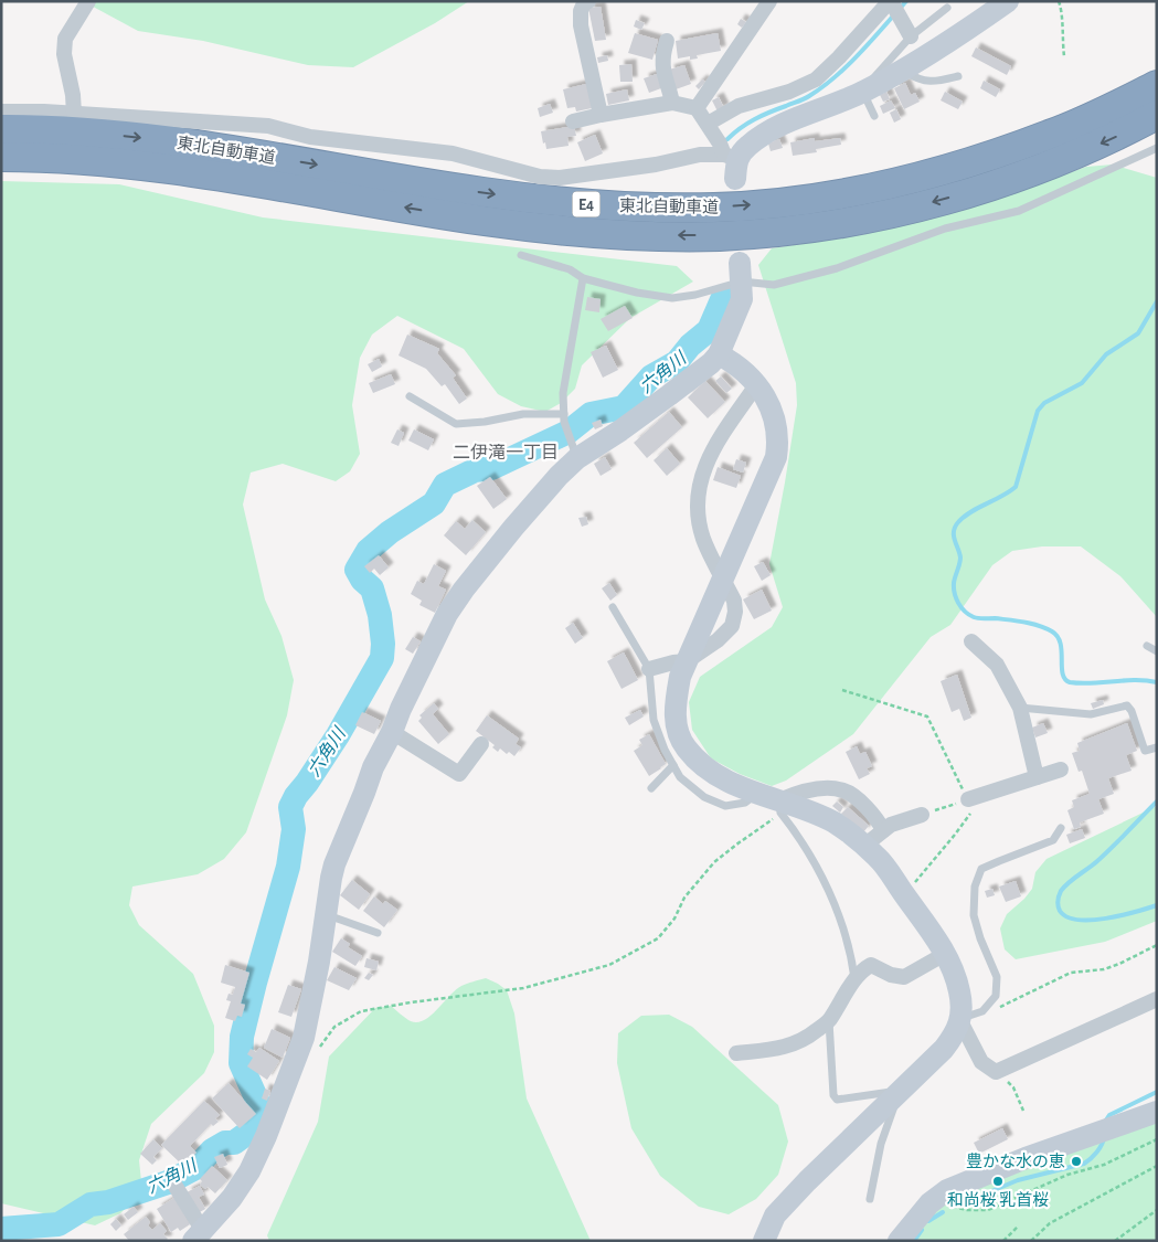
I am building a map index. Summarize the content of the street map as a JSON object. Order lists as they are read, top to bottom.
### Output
{
  "streets": {
    "highway": ["東北自動車道", "E4"]
  },
  "districts": ["二伊滝一丁目"],
  "water": ["六角川"],
  "places": ["豊かな水の恵", "和尚桜 乳首桜"]
}
